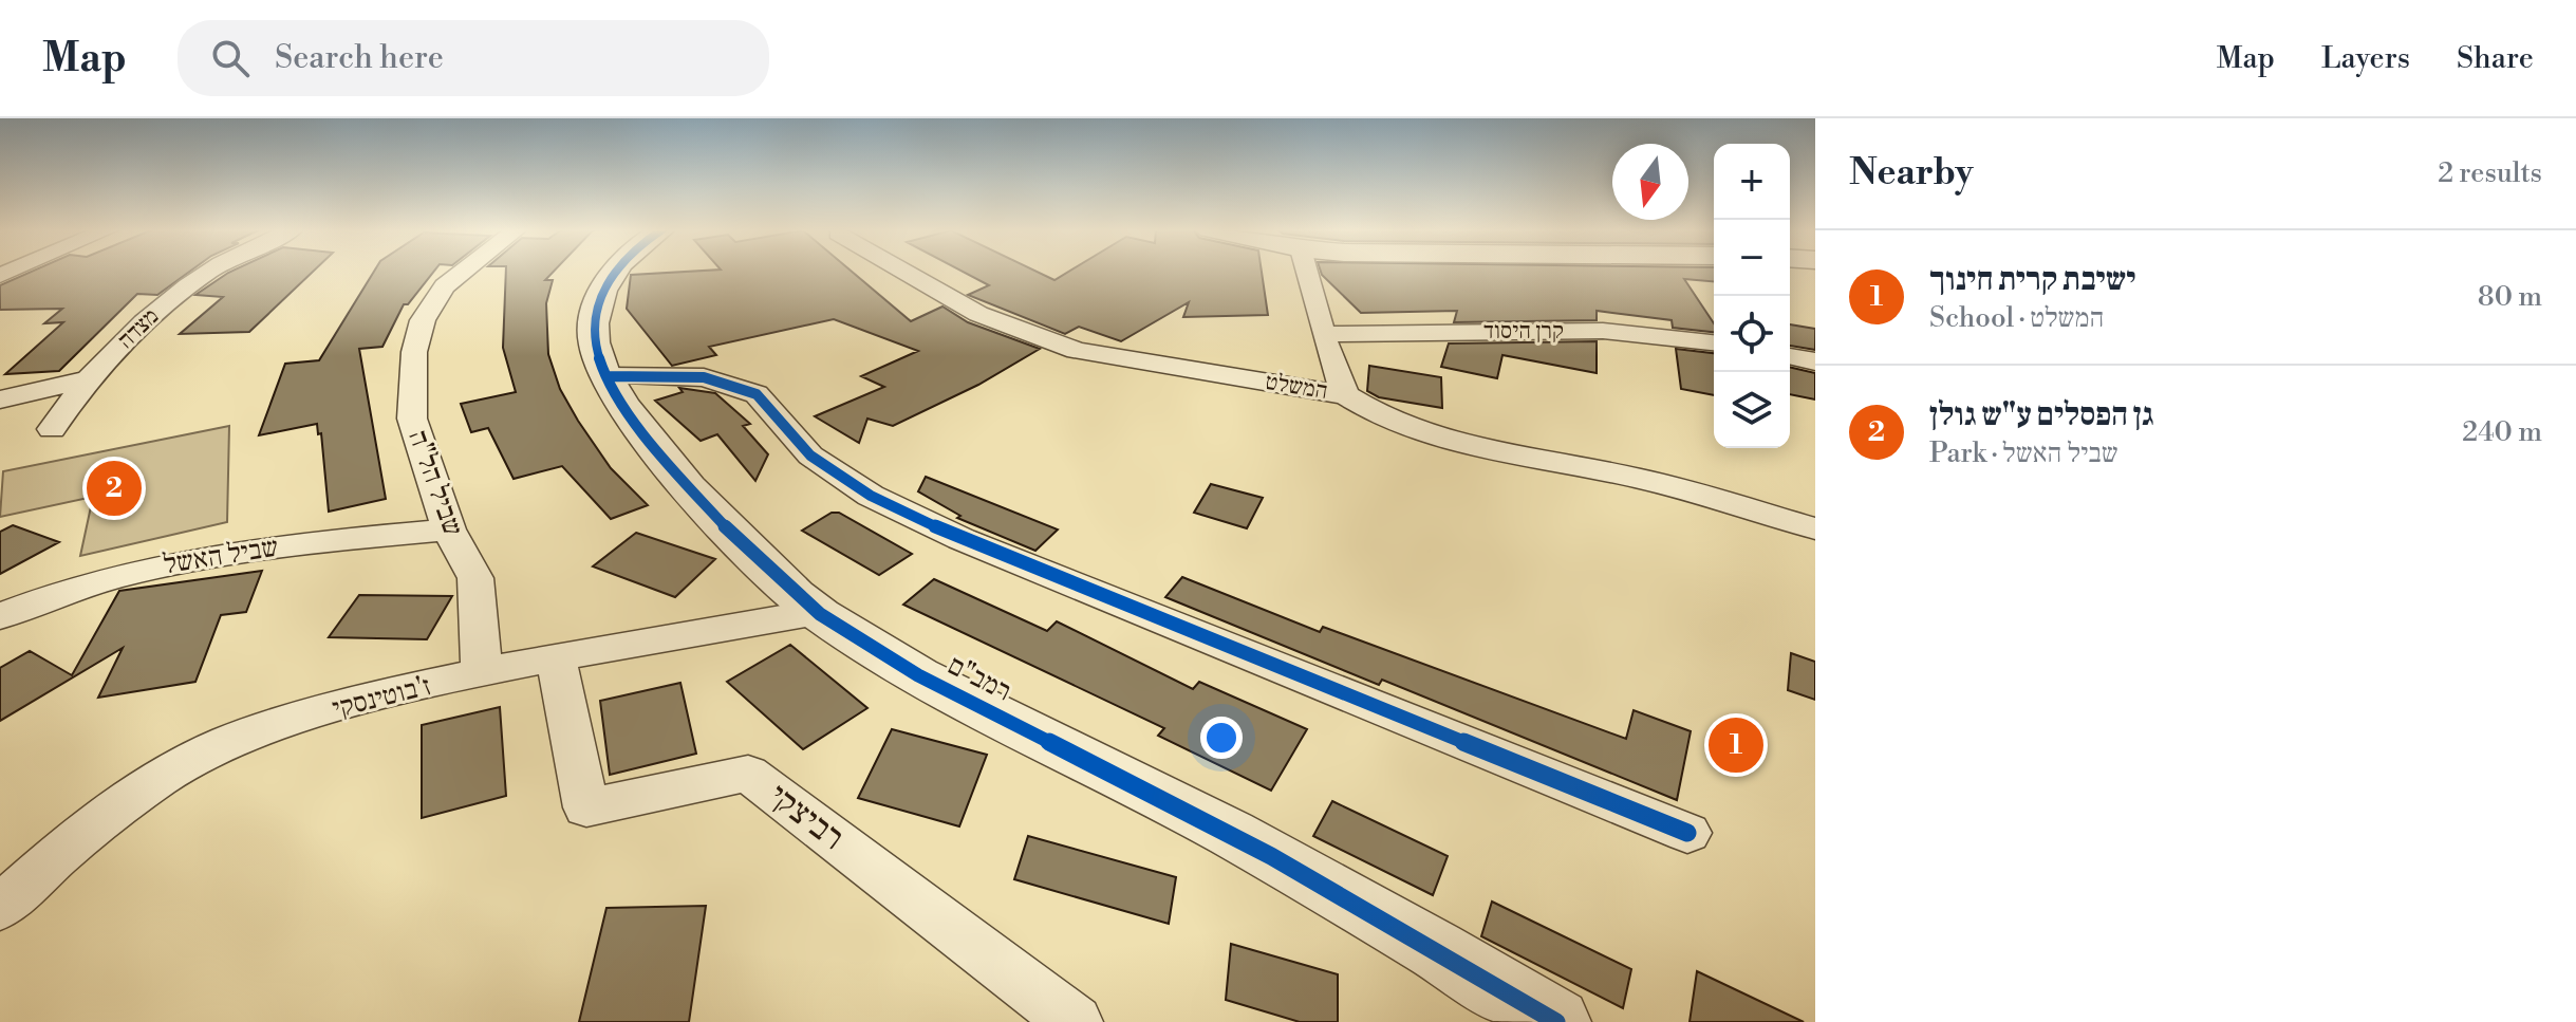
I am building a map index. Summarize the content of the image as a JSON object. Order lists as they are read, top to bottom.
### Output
{
  "streets": {
    "street": [
      "מצדה",
      "קרן היסוד",
      "המשלט",
      "שביל הל\"ה",
      "שביל האשל",
      "רמב\"ם",
      "ז'בוטינסקי",
      "רביצקי"
    ]
  },
  "crossings": [
    ["שביל הל\"ה", "שביל האשל"],
    ["שביל הל\"ה", "ז'בוטינסקי"],
    ["רמב\"ם", "ז'בוטינסקי"],
    ["ז'בוטינסקי", "רביצקי"]
  ],
  "north": "bottom",
  "page": {
    "header": "Map",
    "search": "Search here",
    "nav": ["Map", "Layers", "Share"],
    "heading": ["Nearby", "2 results"],
    "map_buttons": ["+", "−"],
    "list": [
      {
        "mark": "1",
        "name": "ישיבת קרית חינוך",
        "note": "School · המשלט",
        "value": "80 m"
      },
      {
        "mark": "2",
        "name": "גן הפסלים ע\"ש גולן",
        "note": "Park · שביל האשל",
        "value": "240 m"
      }
    ],
    "pins": ["2", "1"]
  }
}
